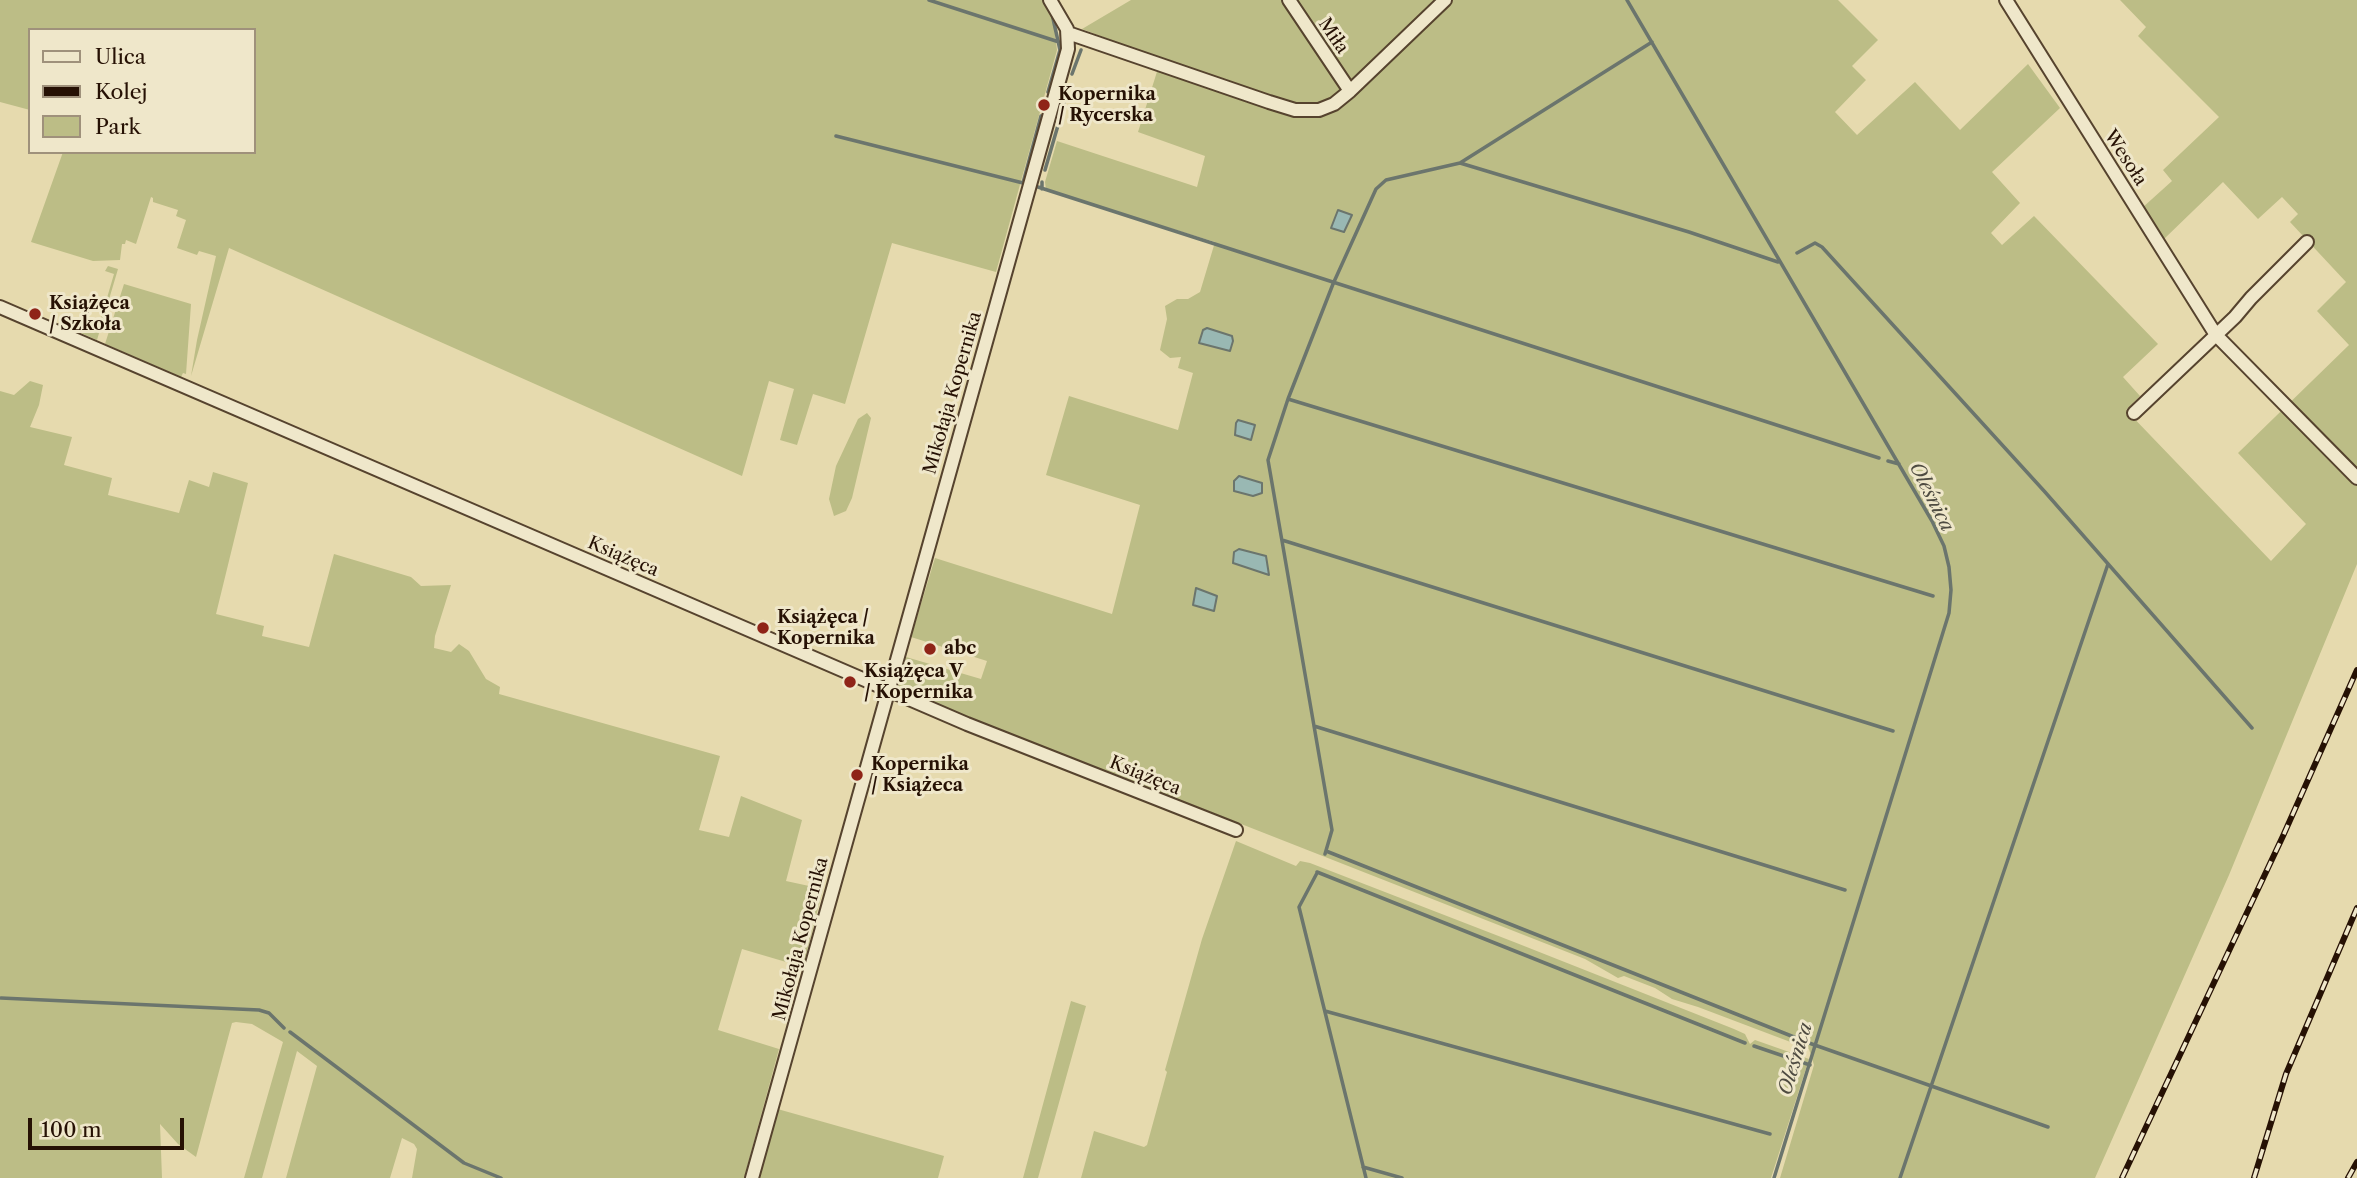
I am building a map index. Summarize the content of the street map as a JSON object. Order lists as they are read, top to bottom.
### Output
{
  "streets": {
    "street": [
      "Miła",
      "Wesoła",
      "Mikołaja Kopernika",
      "Książęca"
    ]
  },
  "crossings": [
    ["Mikołaja Kopernika", "Książęca"]
  ],
  "water": ["Oleśnica"],
  "places": [
    "Kopernika / Rycerska",
    "Książęca / Szkoła",
    "Książęca / Kopernika",
    "abc",
    "Książęca V / Kopernika",
    "Kopernika / Książeca"
  ],
  "legend": ["Ulica", "Kolej", "Park"],
  "scale_bar": "100 m"
}
